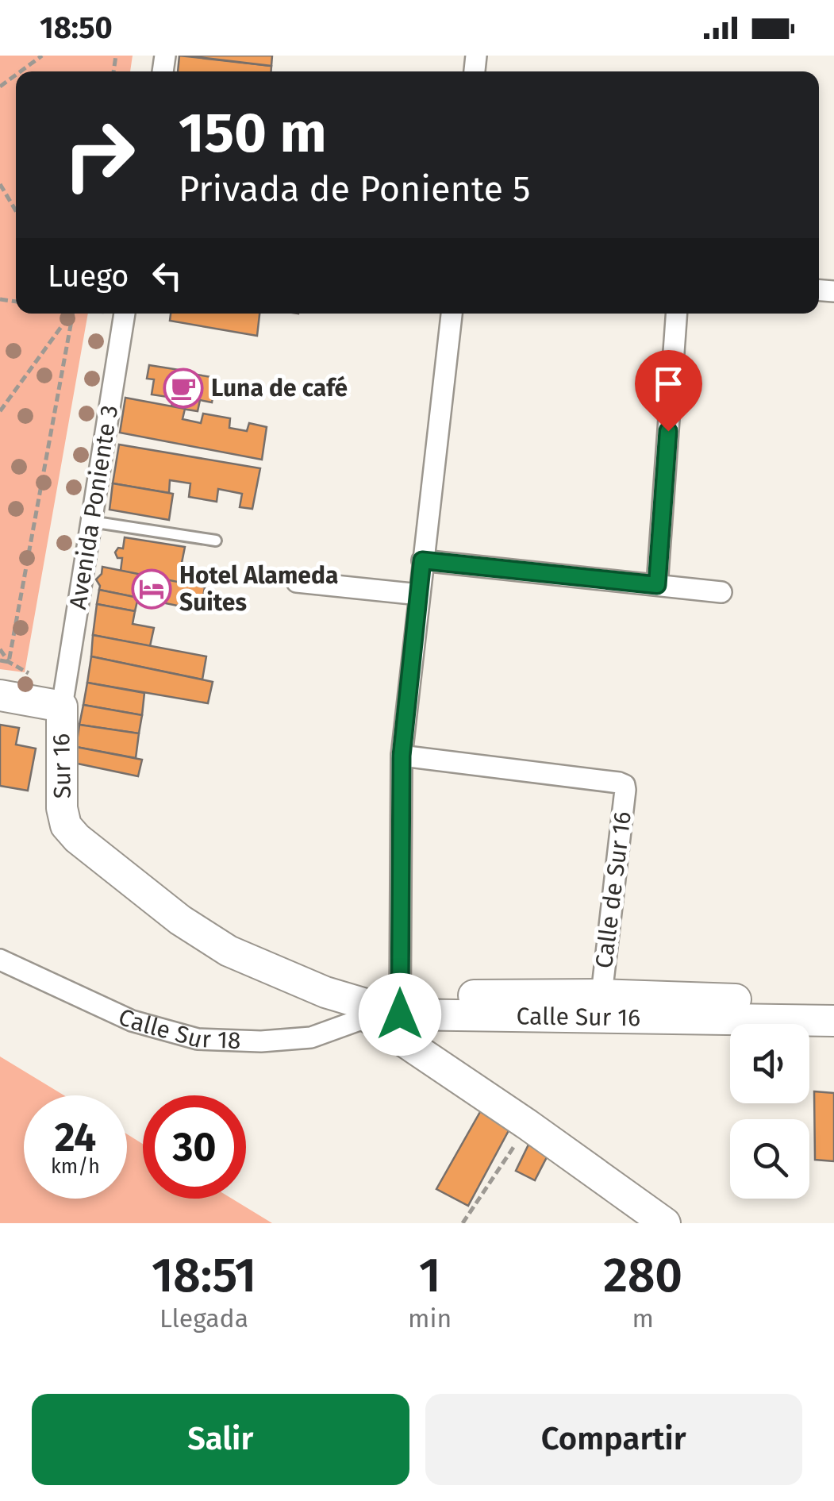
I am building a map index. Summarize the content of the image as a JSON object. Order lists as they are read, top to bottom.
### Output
{
  "streets": {
    "main road": ["Sur 16", "Calle Sur 16"],
    "street": ["Avenida Poniente 3", "Calle de Sur 16", "Calle Sur 18"]
  },
  "crossings": [
    ["Avenida Poniente 3", "Sur 16"],
    ["Sur 16", "Calle Sur 16"],
    ["Calle de Sur 16", "Calle Sur 16"]
  ],
  "places": {
    "cafe": ["Luna de café"],
    "hotel": ["Hotel Alameda Suites"]
  },
  "page": {
    "status": "18:50",
    "turn": ["150 m", "Privada de Poniente 5"],
    "then": "Luego",
    "speed": "24 km/h",
    "limit": "30",
    "eta": [
      "18:51",
      "Llegada",
      "1",
      "min",
      "280",
      "m"
    ],
    "buttons": ["Salir", "Compartir"]
  }
}
